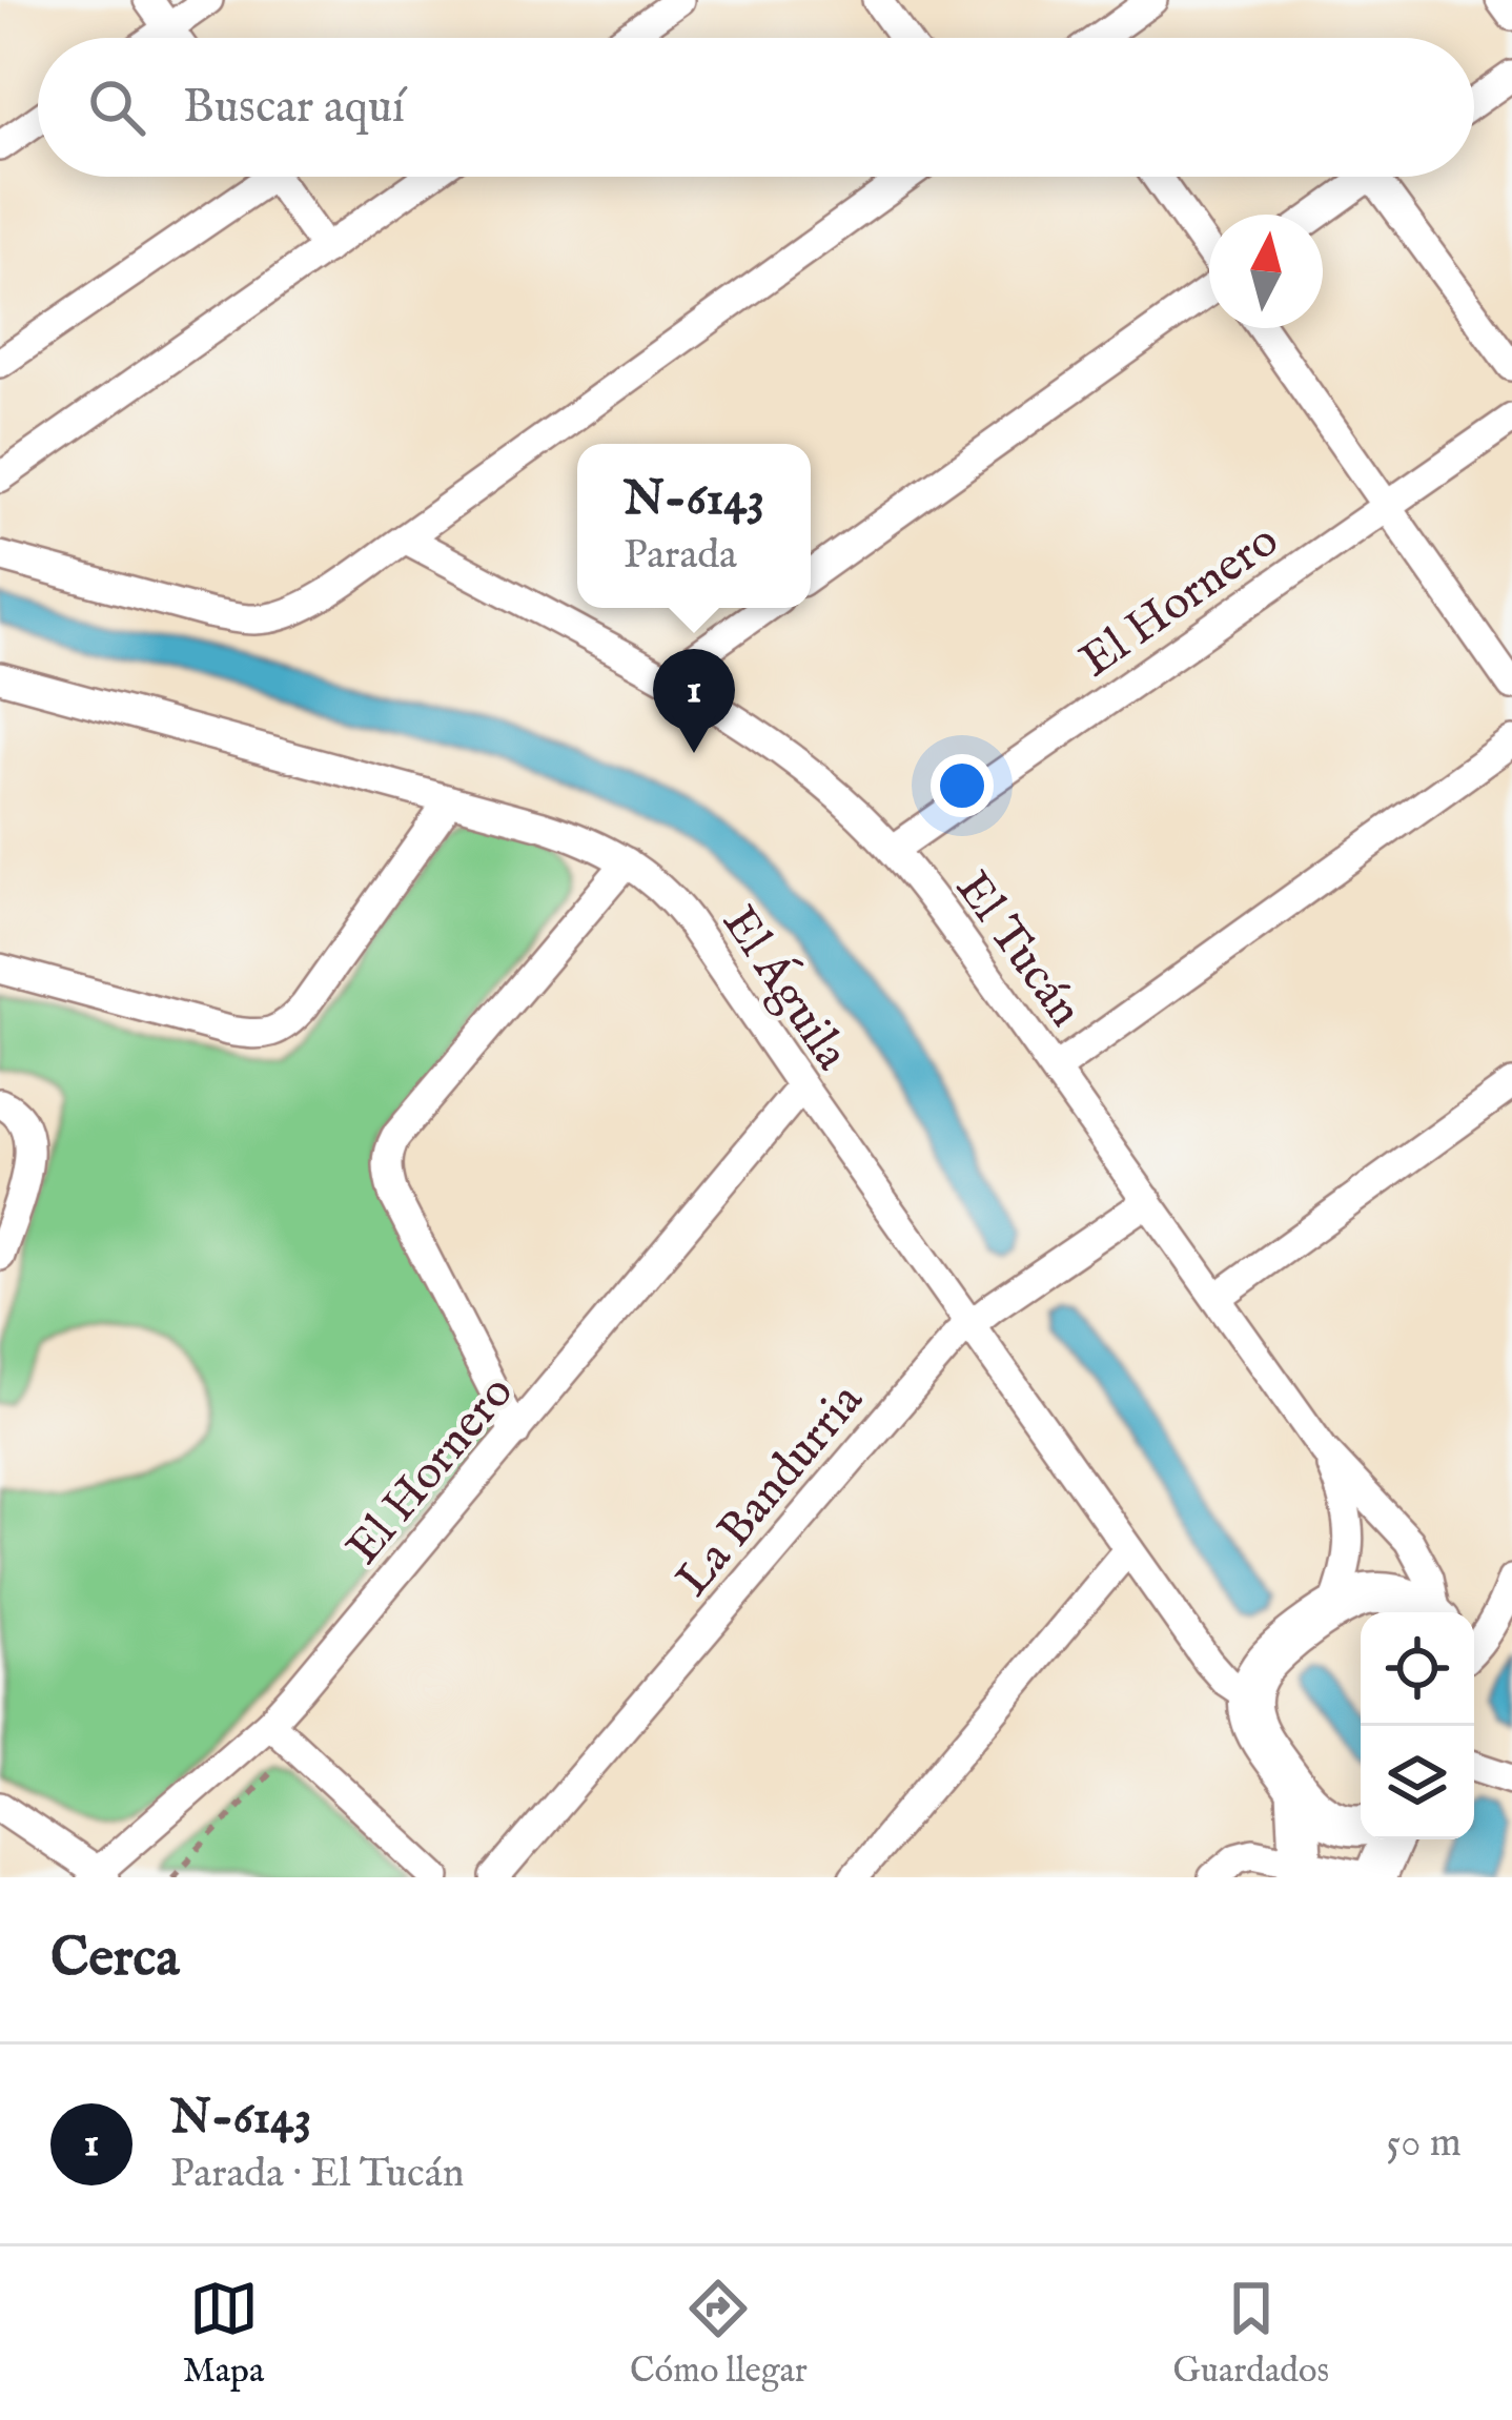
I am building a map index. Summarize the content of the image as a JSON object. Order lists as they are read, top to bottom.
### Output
{
  "streets": {
    "street": [
      "El Hornero",
      "El Tucán",
      "El Águila",
      "La Bandurria"
    ]
  },
  "crossings": [
    ["El Hornero", "El Tucán"],
    ["El Hornero", "El Águila"],
    ["El Tucán", "La Bandurria"],
    ["El Águila", "La Bandurria"]
  ],
  "north": "top",
  "page": {
    "search": "Buscar aquí",
    "popup": ["N-6143", "Parada"],
    "pins": "1",
    "heading": "Cerca",
    "list": [
      {
        "mark": "1",
        "name": "N-6143",
        "note": "Parada · El Tucán",
        "value": "50 m"
      }
    ],
    "nav": ["Mapa", "Cómo llegar", "Guardados"]
  }
}
